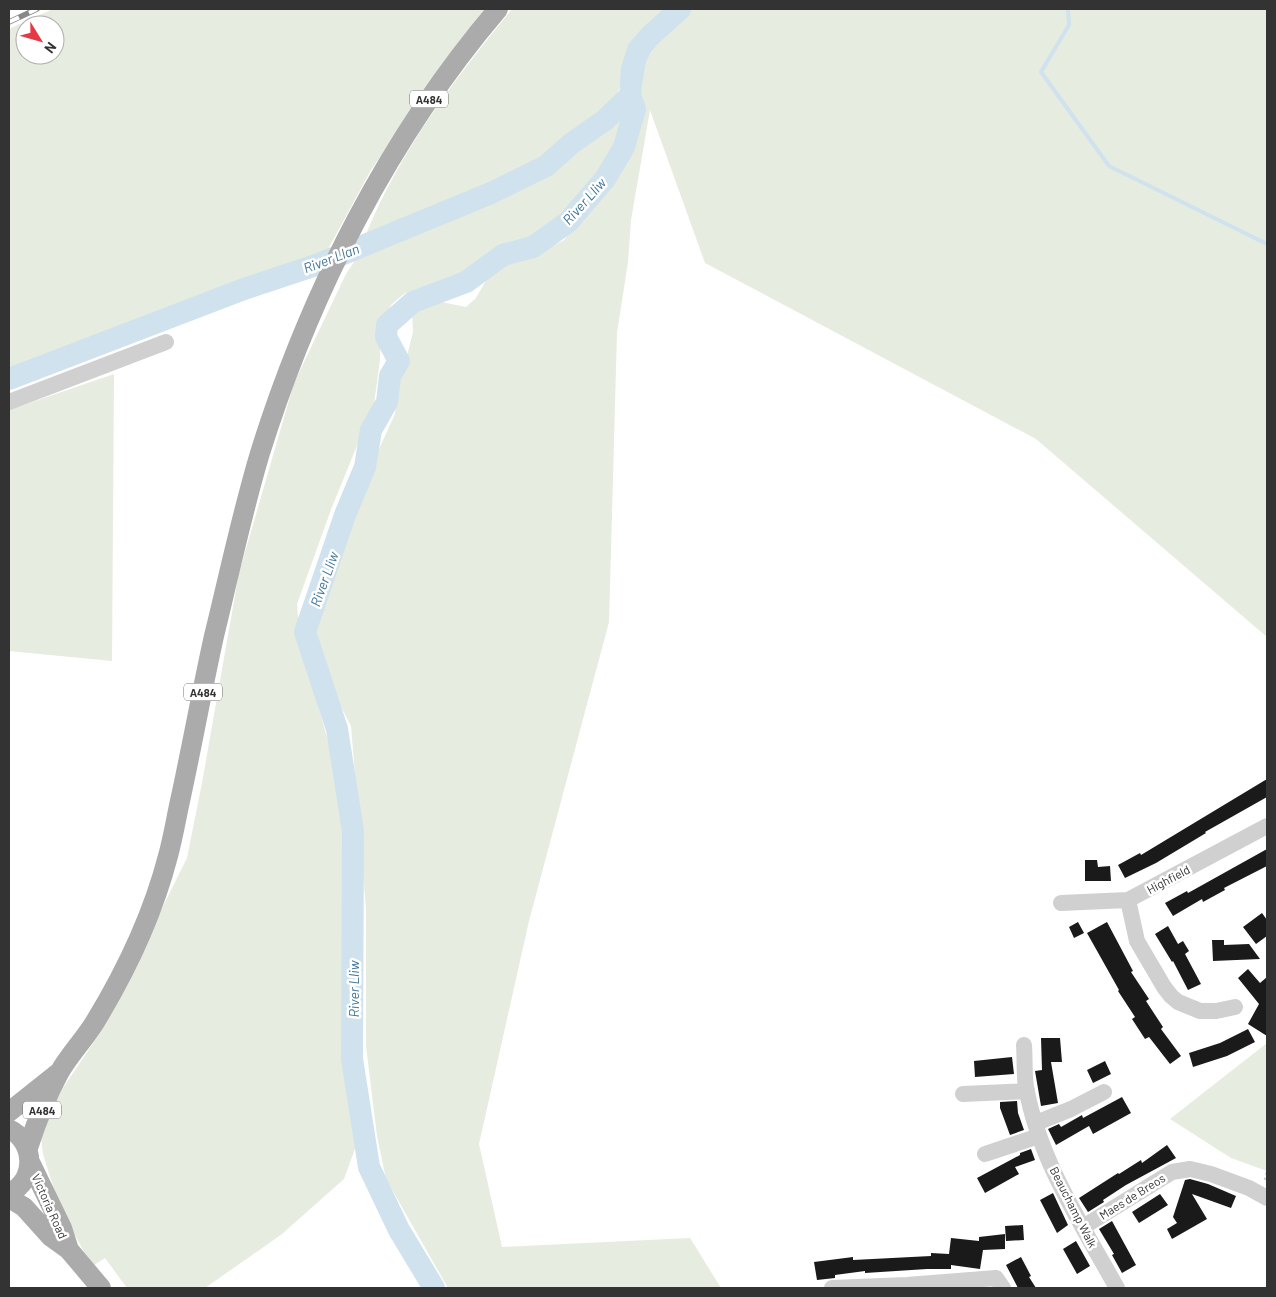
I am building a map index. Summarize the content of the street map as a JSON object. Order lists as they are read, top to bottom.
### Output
{
  "streets": {
    "main road": ["A484", "Victoria Road"],
    "street": ["Highfield", "Maes de Breos", "Beauchamp Walk"]
  },
  "crossings": [
    ["A484", "Victoria Road"],
    ["Maes de Breos", "Beauchamp Walk"]
  ],
  "water": ["River Lliw", "River Llan"],
  "north": "bottom right"
}
